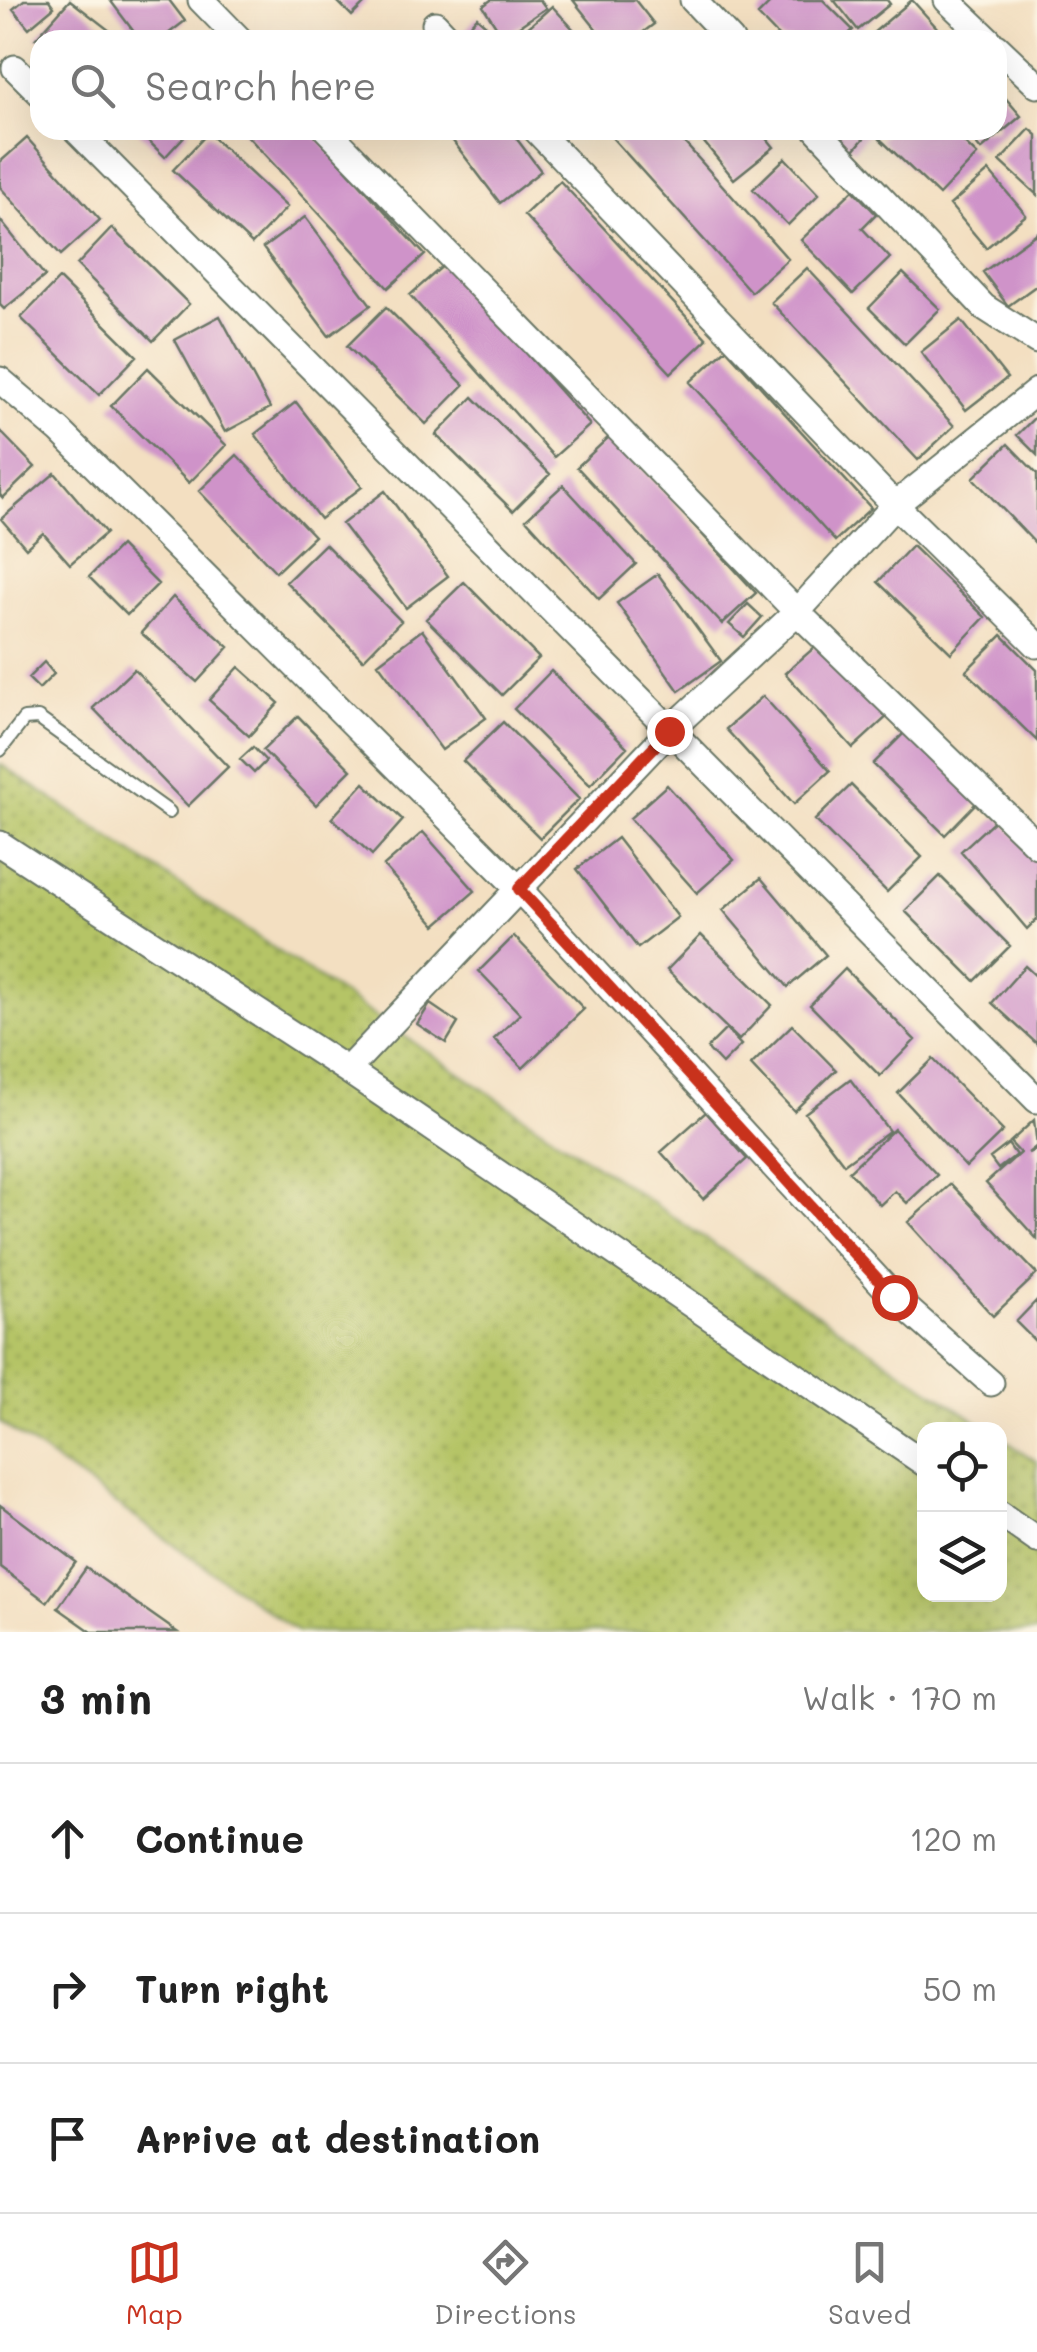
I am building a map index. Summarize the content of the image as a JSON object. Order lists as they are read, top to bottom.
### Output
{
  "page": {
    "search": "Search here",
    "heading": ["3 min", "Walk · 170 m"],
    "list": [
      ["Continue", "120 m"],
      ["Turn right", "50 m"],
      "Arrive at destination"
    ],
    "nav": ["Map", "Directions", "Saved"]
  }
}
